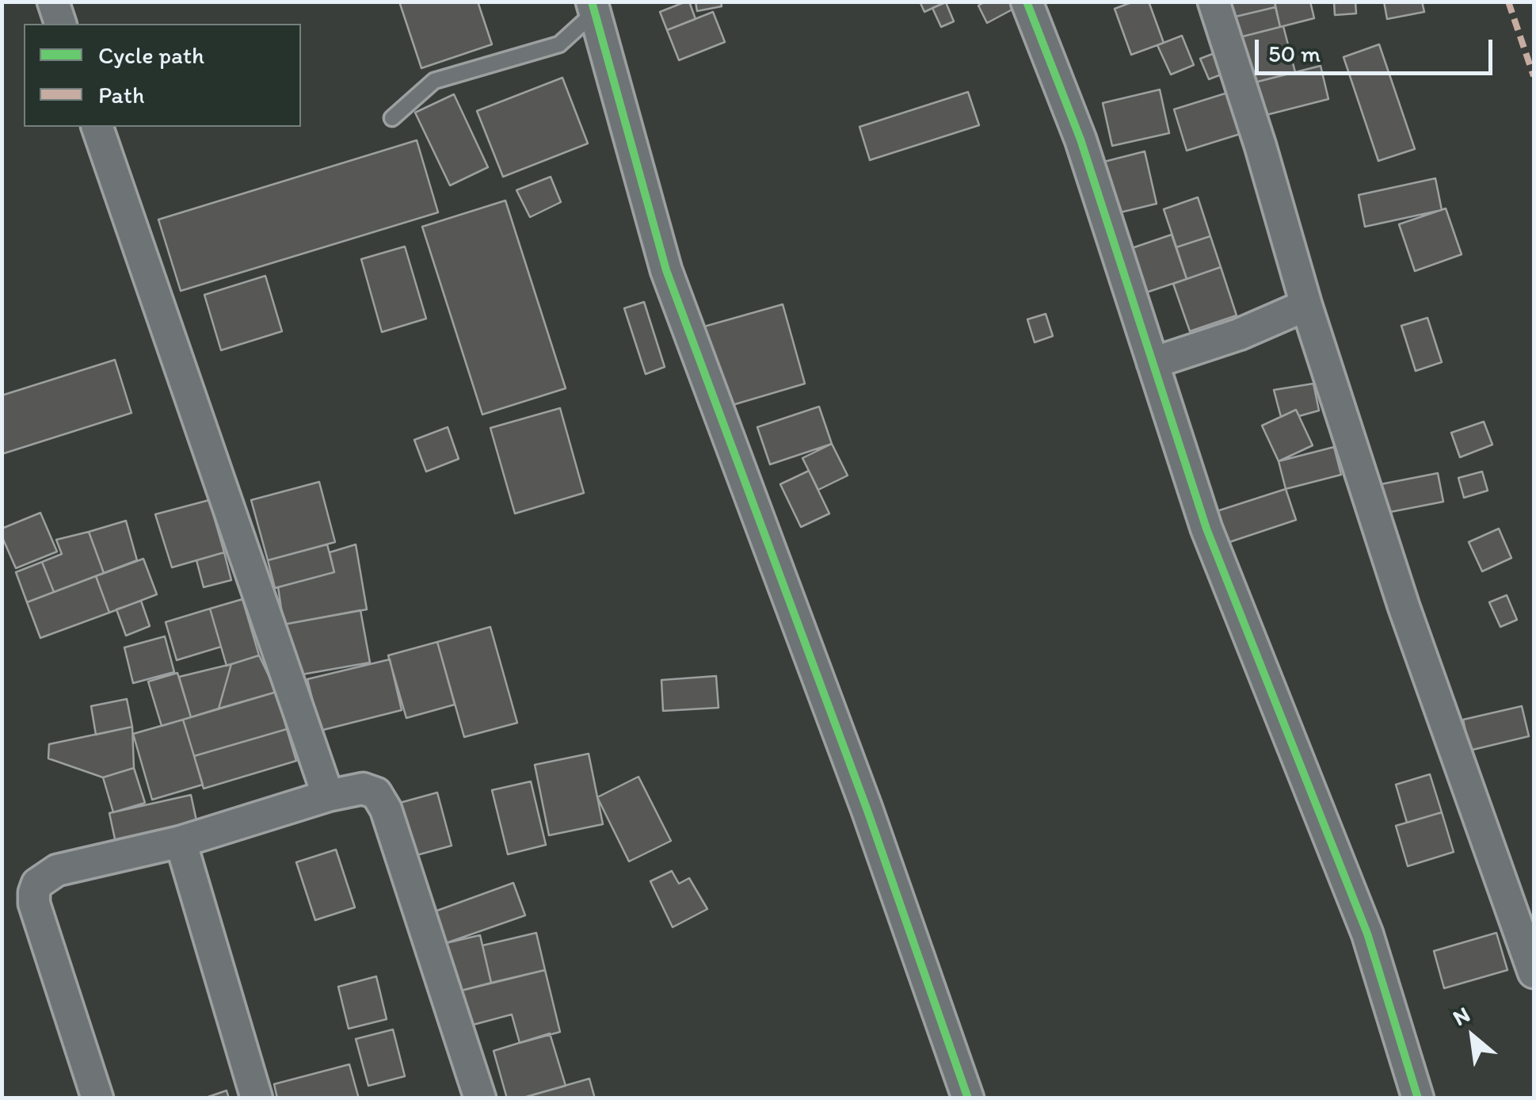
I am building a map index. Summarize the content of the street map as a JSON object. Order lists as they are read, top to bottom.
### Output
{
  "legend": ["Cycle path", "Path"],
  "scale_bar": "50 m",
  "north": "top left"
}
